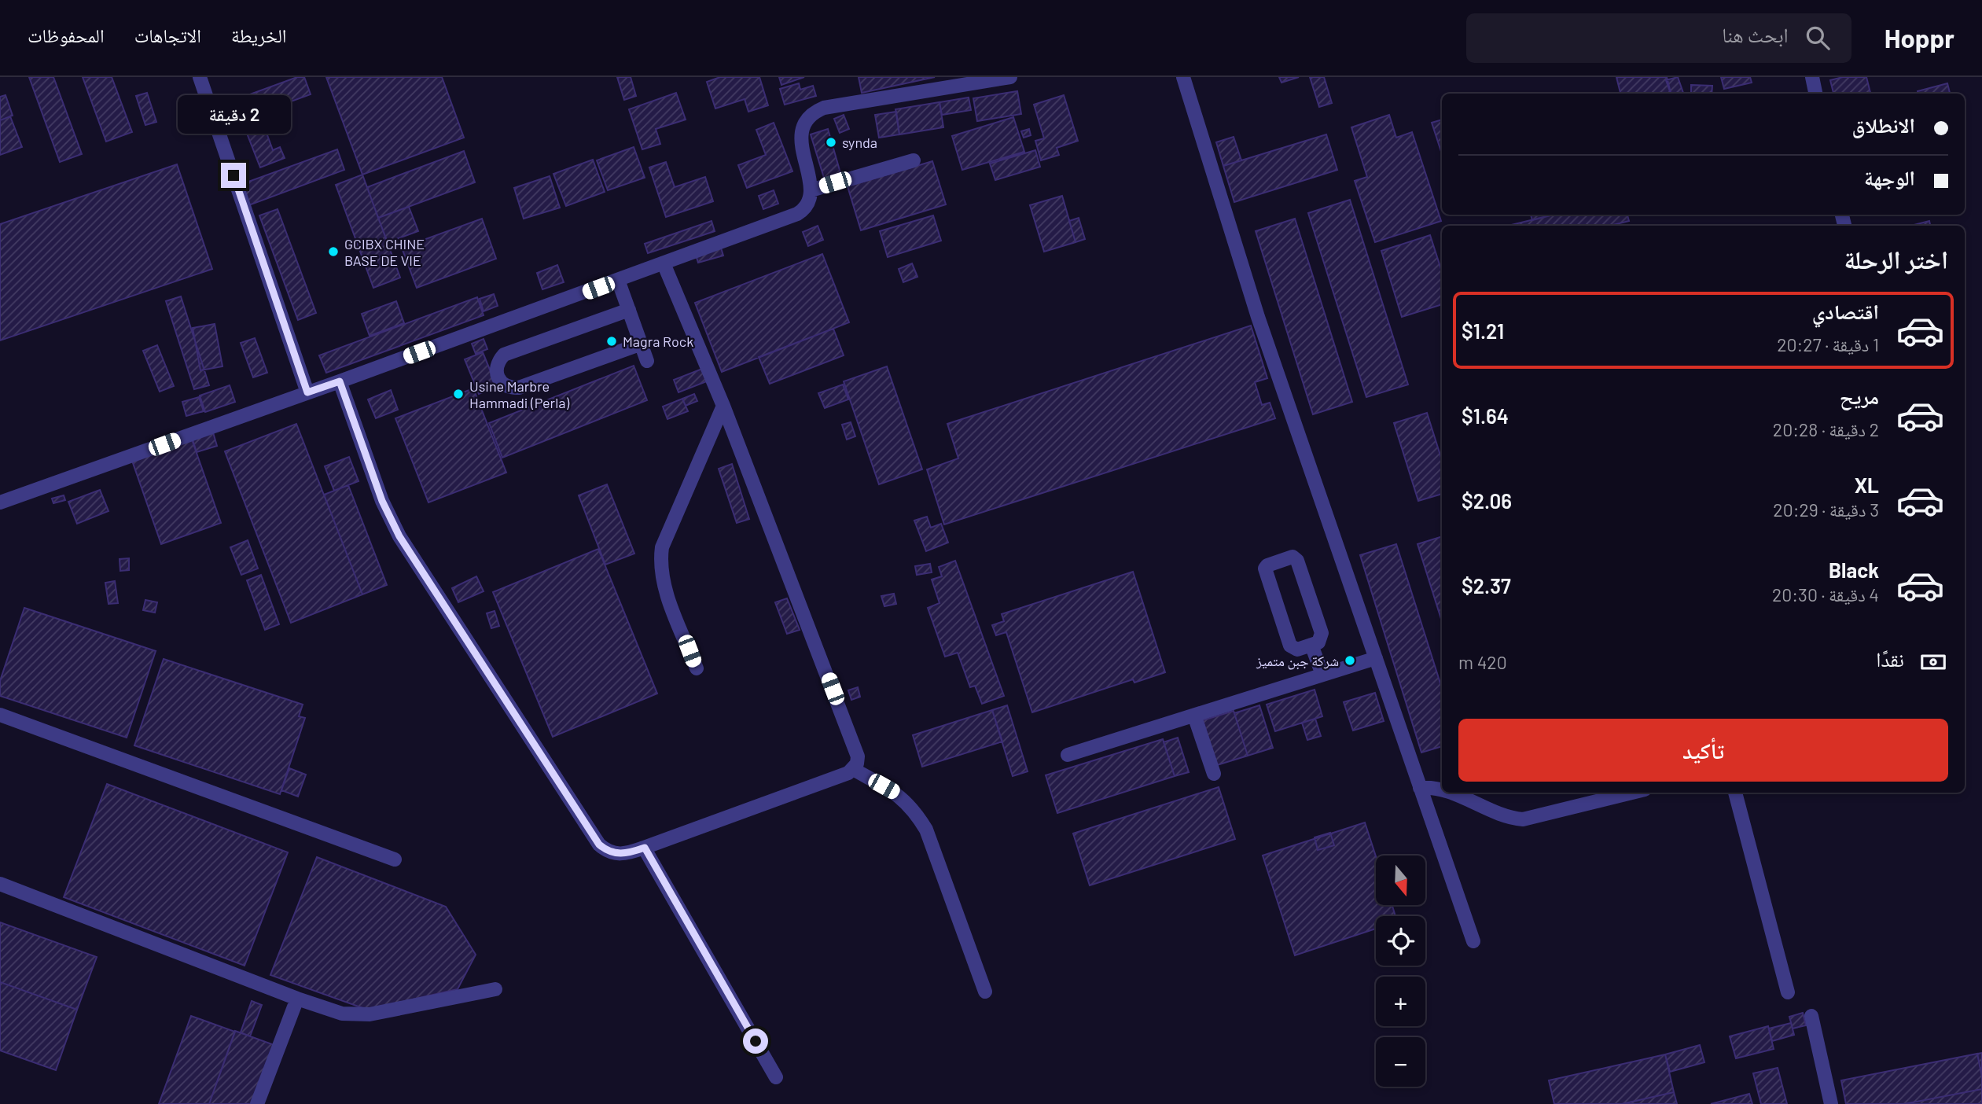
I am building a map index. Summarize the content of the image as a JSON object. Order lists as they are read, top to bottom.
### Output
{
  "places": [
    "synda",
    "GCIBX CHINE BASE DE VIE",
    "Magra Rock",
    "Usine Marbre Hammadi (Perla)",
    "شركة جبن متميز"
  ],
  "north": "bottom",
  "page": {
    "header": "Hoppr",
    "search": "ابحث هنا",
    "nav": ["الخريطة", "الاتجاهات", "المحفوظات"],
    "banner": ["الانطلاق", "الوجهة"],
    "bubble": "2 دقيقة",
    "heading": "اختر الرحلة",
    "list": [
      {
        "name": "اقتصادي",
        "note": "1 دقيقة · 20:27",
        "value": "$1.21"
      },
      {
        "name": "مريح",
        "note": "2 دقيقة · 20:28",
        "value": "$1.64"
      },
      {
        "name": "XL",
        "note": "3 دقيقة · 20:29",
        "value": "$2.06"
      },
      {
        "name": "Black",
        "note": "4 دقيقة · 20:30",
        "value": "$2.37"
      }
    ],
    "pay": ["نقدًا", "420 m"],
    "buttons": "تأكيد",
    "map_buttons": ["+", "−"]
  }
}
